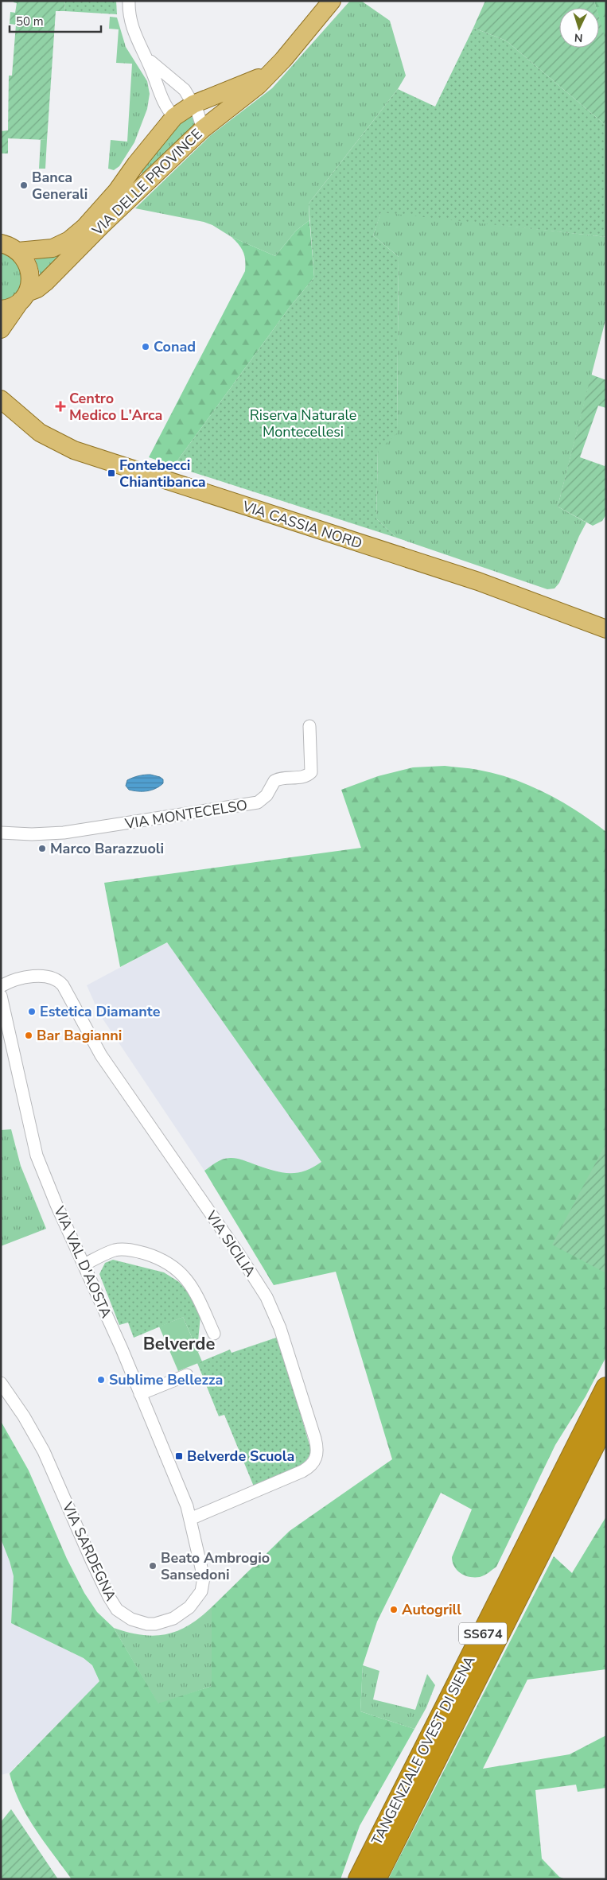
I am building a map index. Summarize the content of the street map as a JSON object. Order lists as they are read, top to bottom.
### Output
{
  "streets": {
    "highway": ["SS674", "TANGENZIALE OVEST DI SIENA"],
    "main road": ["VIA DELLE PROVINCE", "VIA CASSIA NORD"],
    "street": [
      "VIA MONTECELSO",
      "VIA SICILIA",
      "VIA VAL D'AOSTA",
      "VIA SARDEGNA"
    ]
  },
  "crossings": [
    ["VIA SICILIA", "VIA VAL D'AOSTA"],
    ["VIA SICILIA", "VIA SARDEGNA"],
    ["VIA VAL D'AOSTA", "VIA SARDEGNA"]
  ],
  "districts": ["Belverde"],
  "parks": ["Riserva Naturale Montecellesi"],
  "places": {
    "other": [
      "Banca Generali",
      "Conad",
      "Marco Barazzuoli",
      "Estetica Diamante",
      "Bar Bagianni",
      "Sublime Bellezza",
      "Beato Ambrogio Sansedoni",
      "Autogrill"
    ],
    "health": ["Centro Medico L'Arca"],
    "transit": ["Fontebecci Chiantibanca", "Belverde Scuola"]
  },
  "scale_bar": "50 m",
  "north": "bottom"
}
